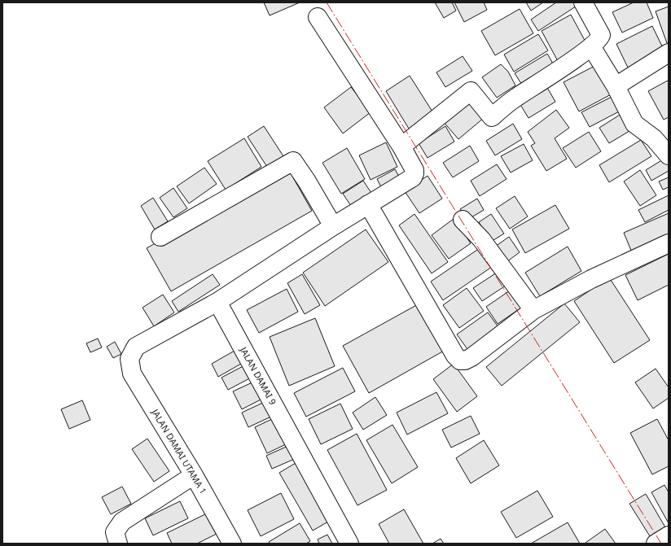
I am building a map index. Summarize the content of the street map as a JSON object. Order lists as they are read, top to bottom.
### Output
{
  "streets": {
    "street": ["JALAN DAMAI 9", "JALAN DAMAI UTAMA 1"]
  },
  "crossings": [
    ["JALAN DAMAI 9", "JALAN DAMAI UTAMA 1"]
  ]
}
